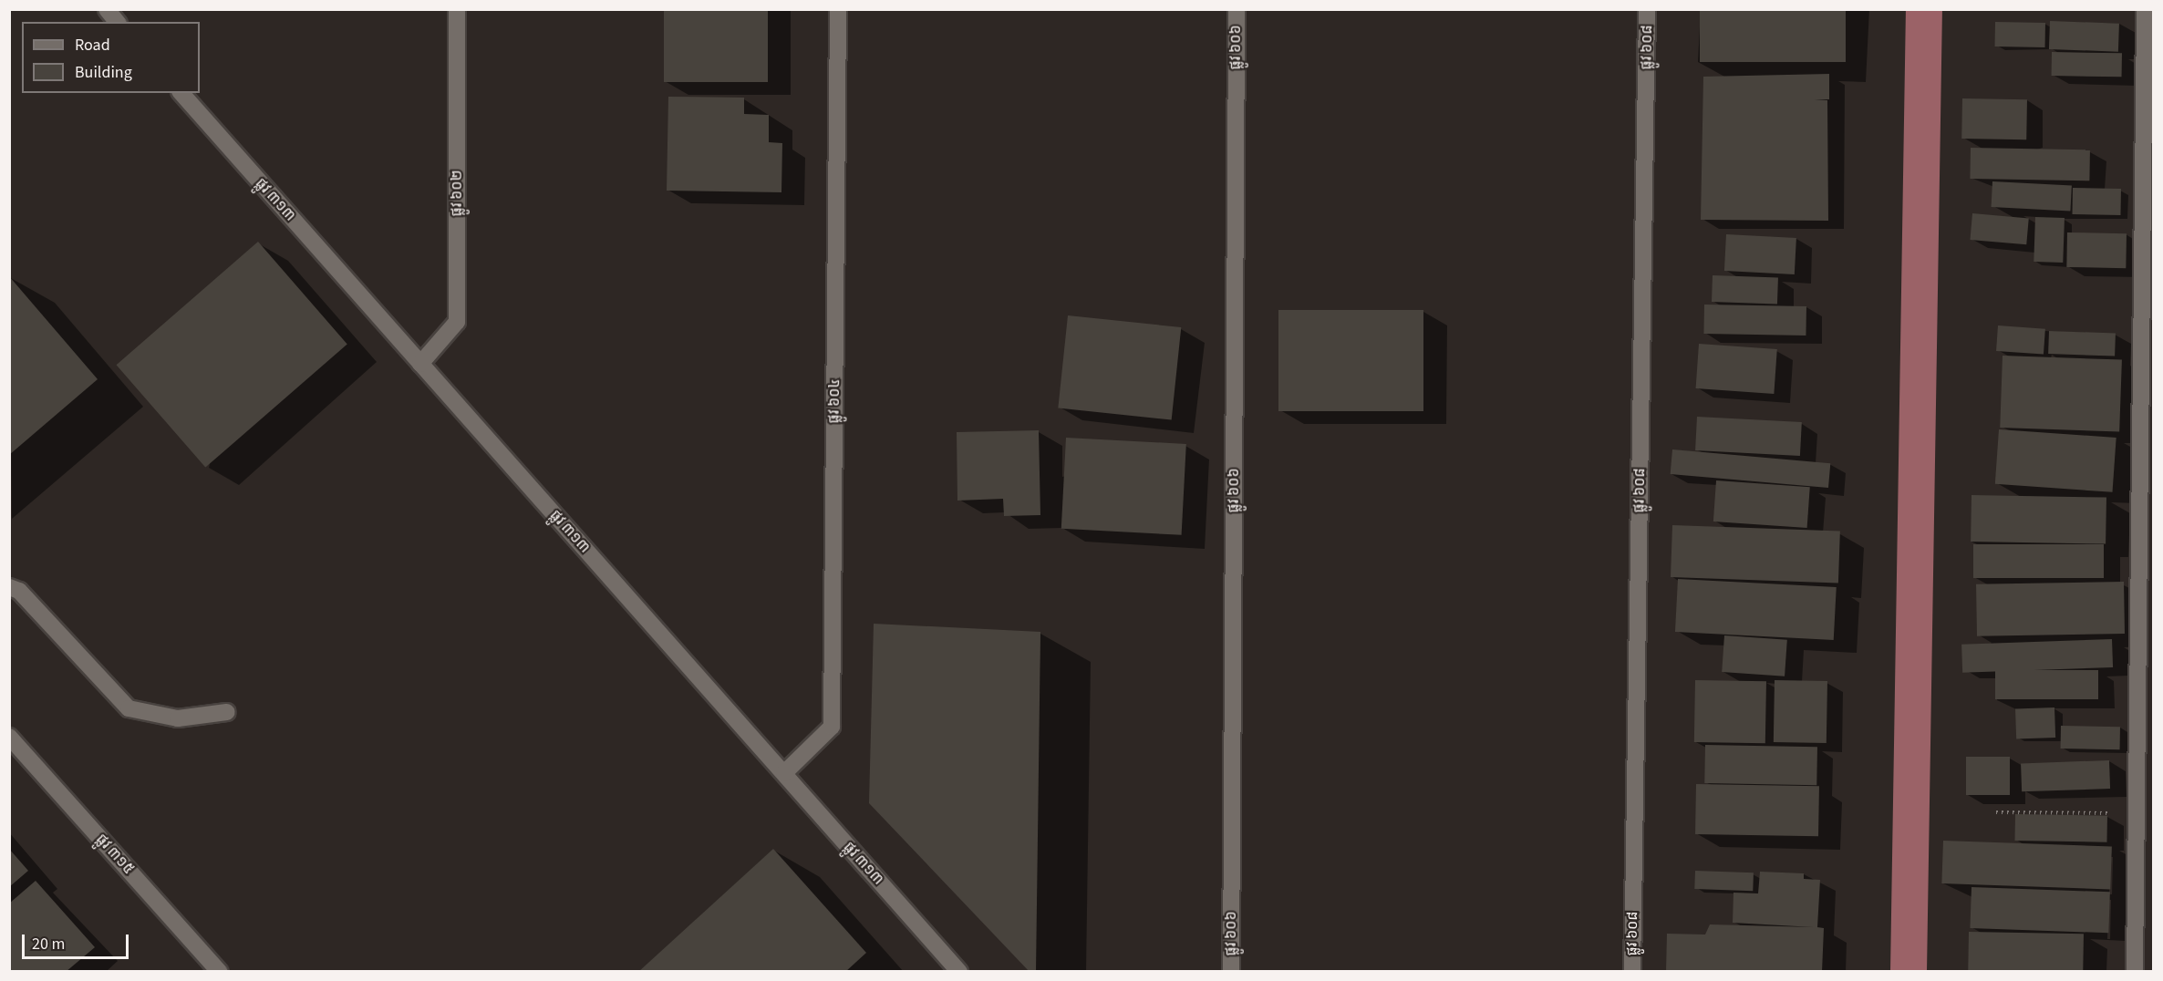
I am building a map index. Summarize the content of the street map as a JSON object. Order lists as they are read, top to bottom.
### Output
{
  "streets": {
    "street": [
      "ផ្លូវ ៦០៦",
      "ផ្លូវ ៦០៨",
      "ផ្លូវ ៦០២",
      "ផ្លូវ ៣១៣",
      "ផ្លូវ ៦០៤",
      "ផ្លូវ ៣១៥"
    ]
  },
  "crossings": [
    ["ផ្លូវ ៦០២", "ផ្លូវ ៣១៣"],
    ["ផ្លូវ ៣១៣", "ផ្លូវ ៦០៤"]
  ],
  "legend": ["Road", "Building"],
  "scale_bar": "20 m"
}
